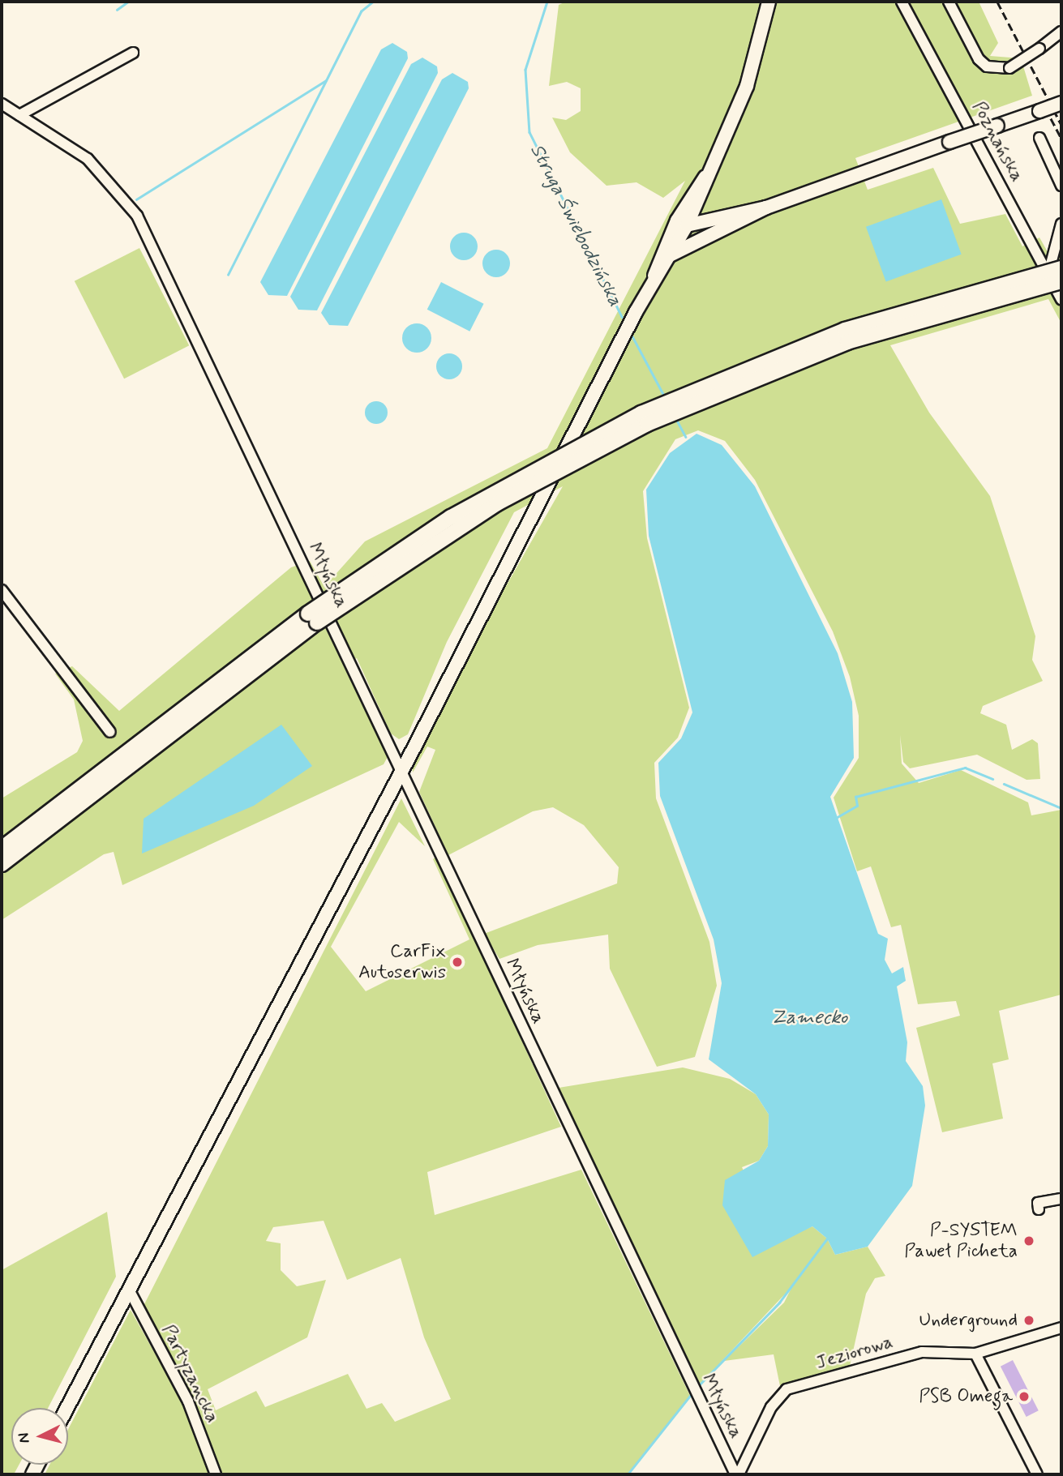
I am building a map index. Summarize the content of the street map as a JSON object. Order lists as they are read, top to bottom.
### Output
{
  "streets": {
    "street": [
      "Poznańska",
      "Młyńska",
      "Jeziorowa",
      "Partyzancka"
    ]
  },
  "crossings": [
    ["Młyńska", "Jeziorowa"]
  ],
  "water": ["Struga Świebodzińska", "Zamecko"],
  "places": [
    "CarFix Autoserwis",
    "P-SYSTEM Paweł Picheta",
    "Underground",
    "PSB Omega"
  ],
  "north": "left"
}
